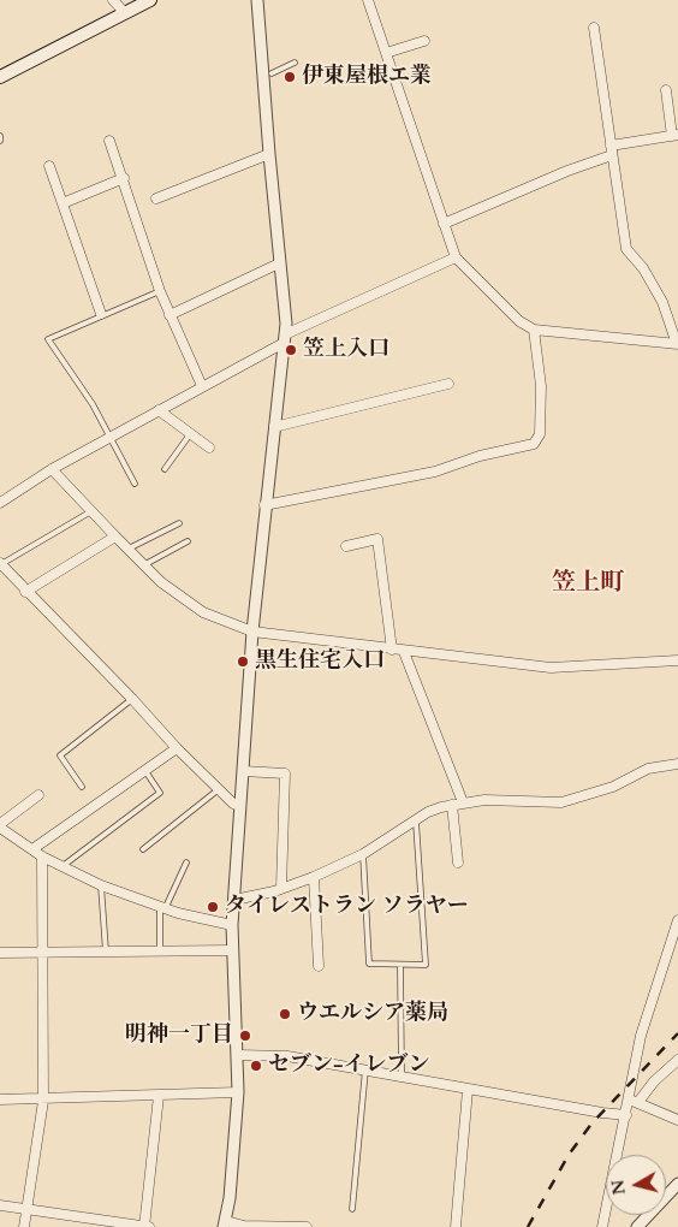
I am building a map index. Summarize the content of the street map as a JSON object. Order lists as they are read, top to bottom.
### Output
{
  "districts": ["笠上町"],
  "places": [
    "伊東屋根エ業",
    "笠上入口",
    "黒生住宅入口",
    "タイレストラン ソラヤー",
    "ウエルシア薬局",
    "明神一丁目",
    "セブン-イレブン"
  ],
  "north": "left"
}
